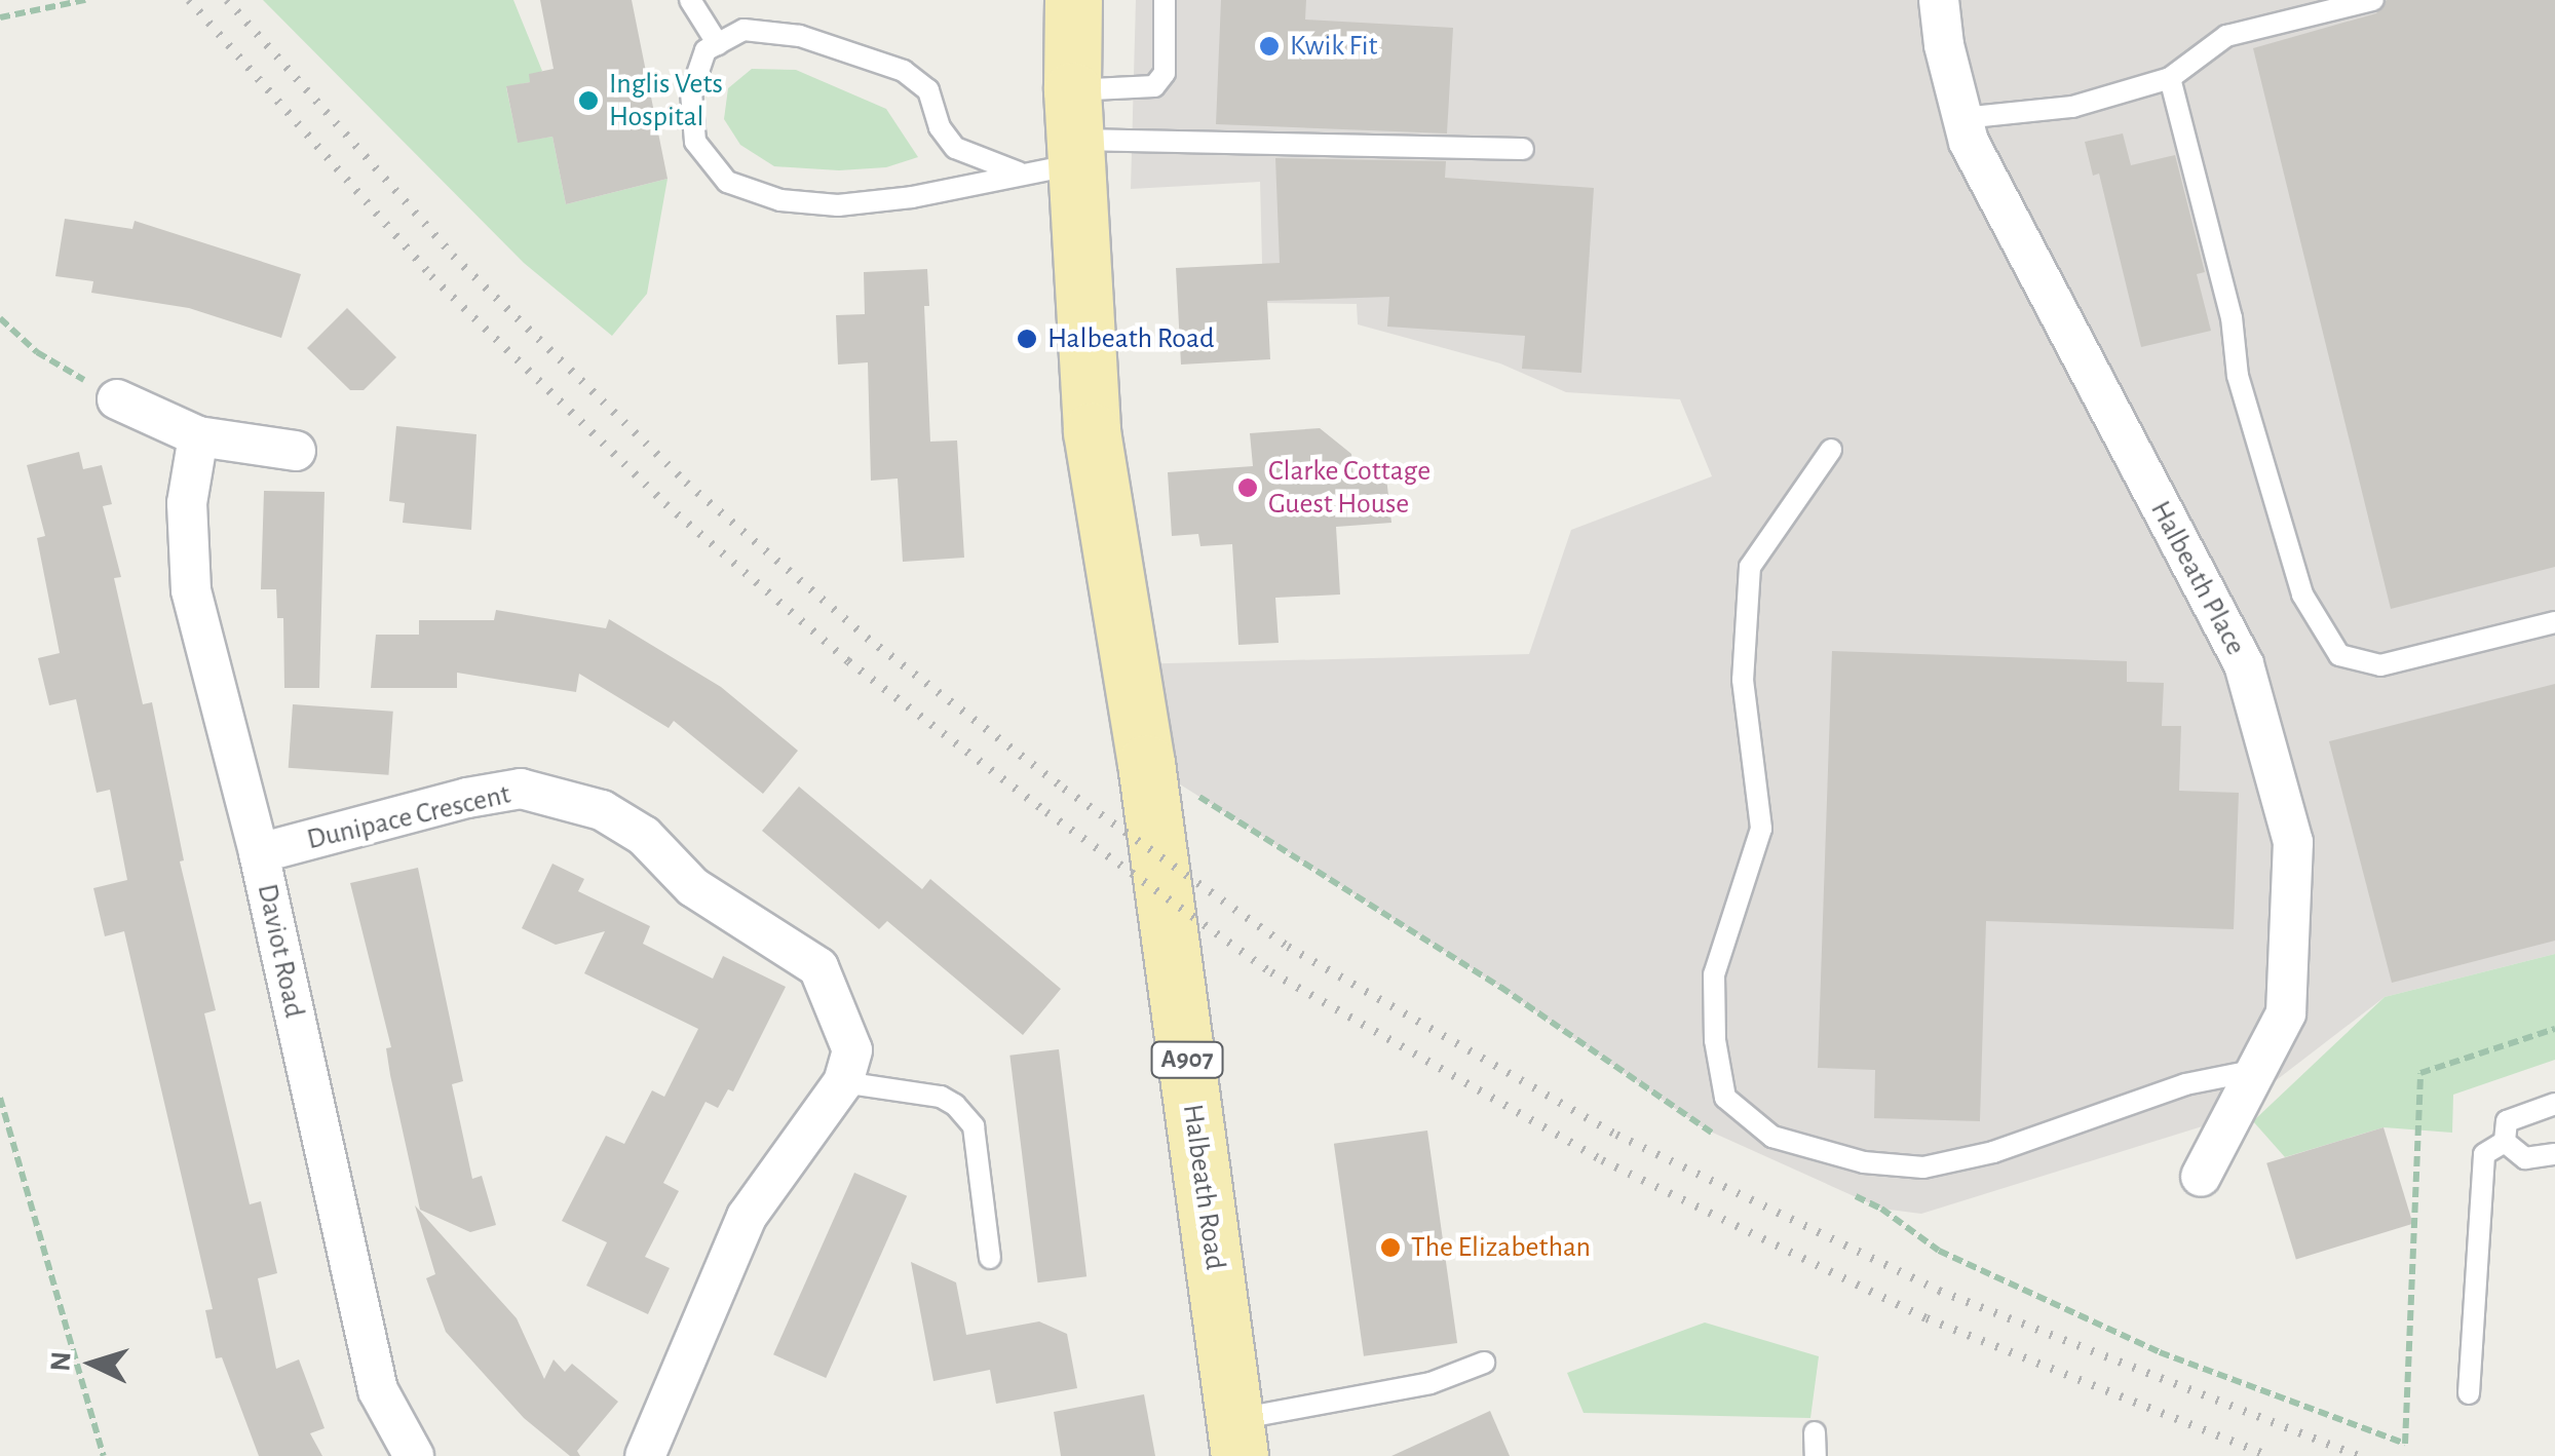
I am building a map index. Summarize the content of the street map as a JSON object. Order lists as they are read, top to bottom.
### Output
{
  "streets": {
    "main road": ["A907", "Halbeath Road"],
    "street": ["Halbeath Place", "Dunipace Crescent", "Daviot Road"]
  },
  "crossings": [
    ["Dunipace Crescent", "Daviot Road"]
  ],
  "places": [
    "Kwik Fit",
    "Inglis Vets Hospital",
    "Halbeath Road",
    "Clarke Cottage Guest House",
    "The Elizabethan"
  ],
  "north": "left"
}
